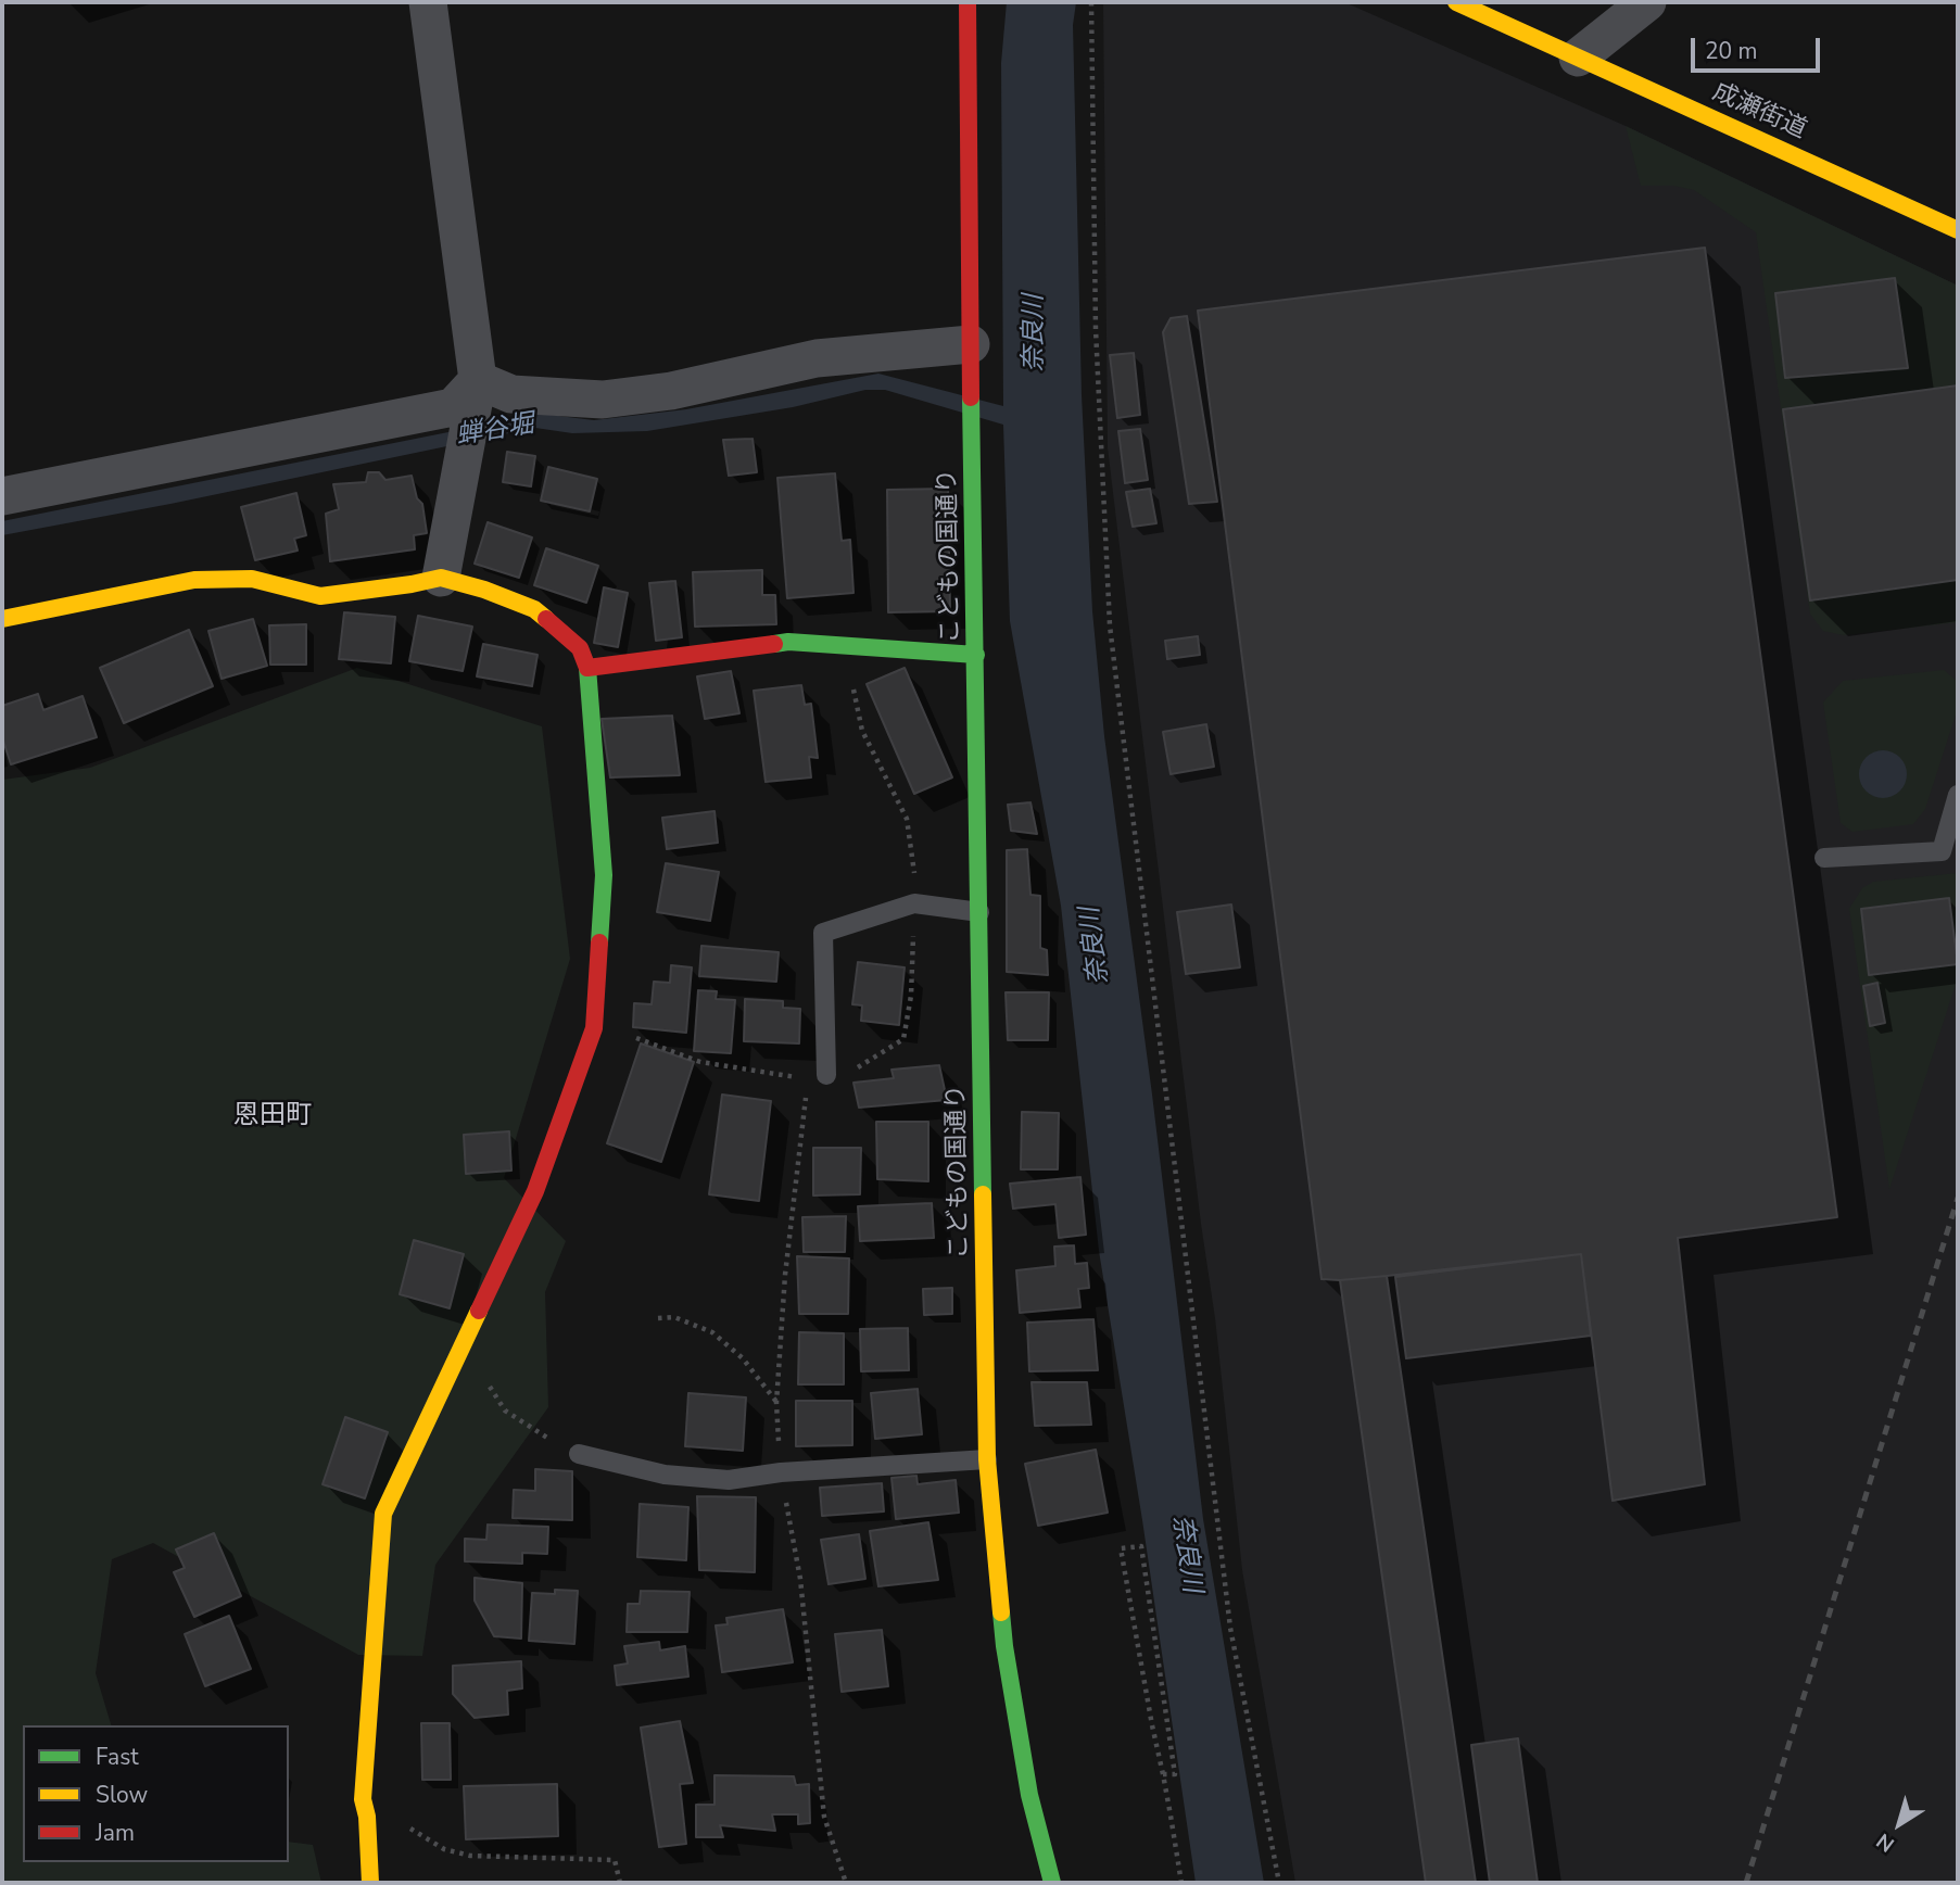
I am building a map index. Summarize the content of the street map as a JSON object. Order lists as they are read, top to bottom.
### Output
{
  "streets": {
    "main road": ["成瀬街道", "こどもの国通り"]
  },
  "districts": ["恩田町"],
  "water": ["奈良川", "蝉谷堀"],
  "legend": ["Fast", "Slow", "Jam"],
  "scale_bar": "20 m",
  "north": "bottom left"
}
